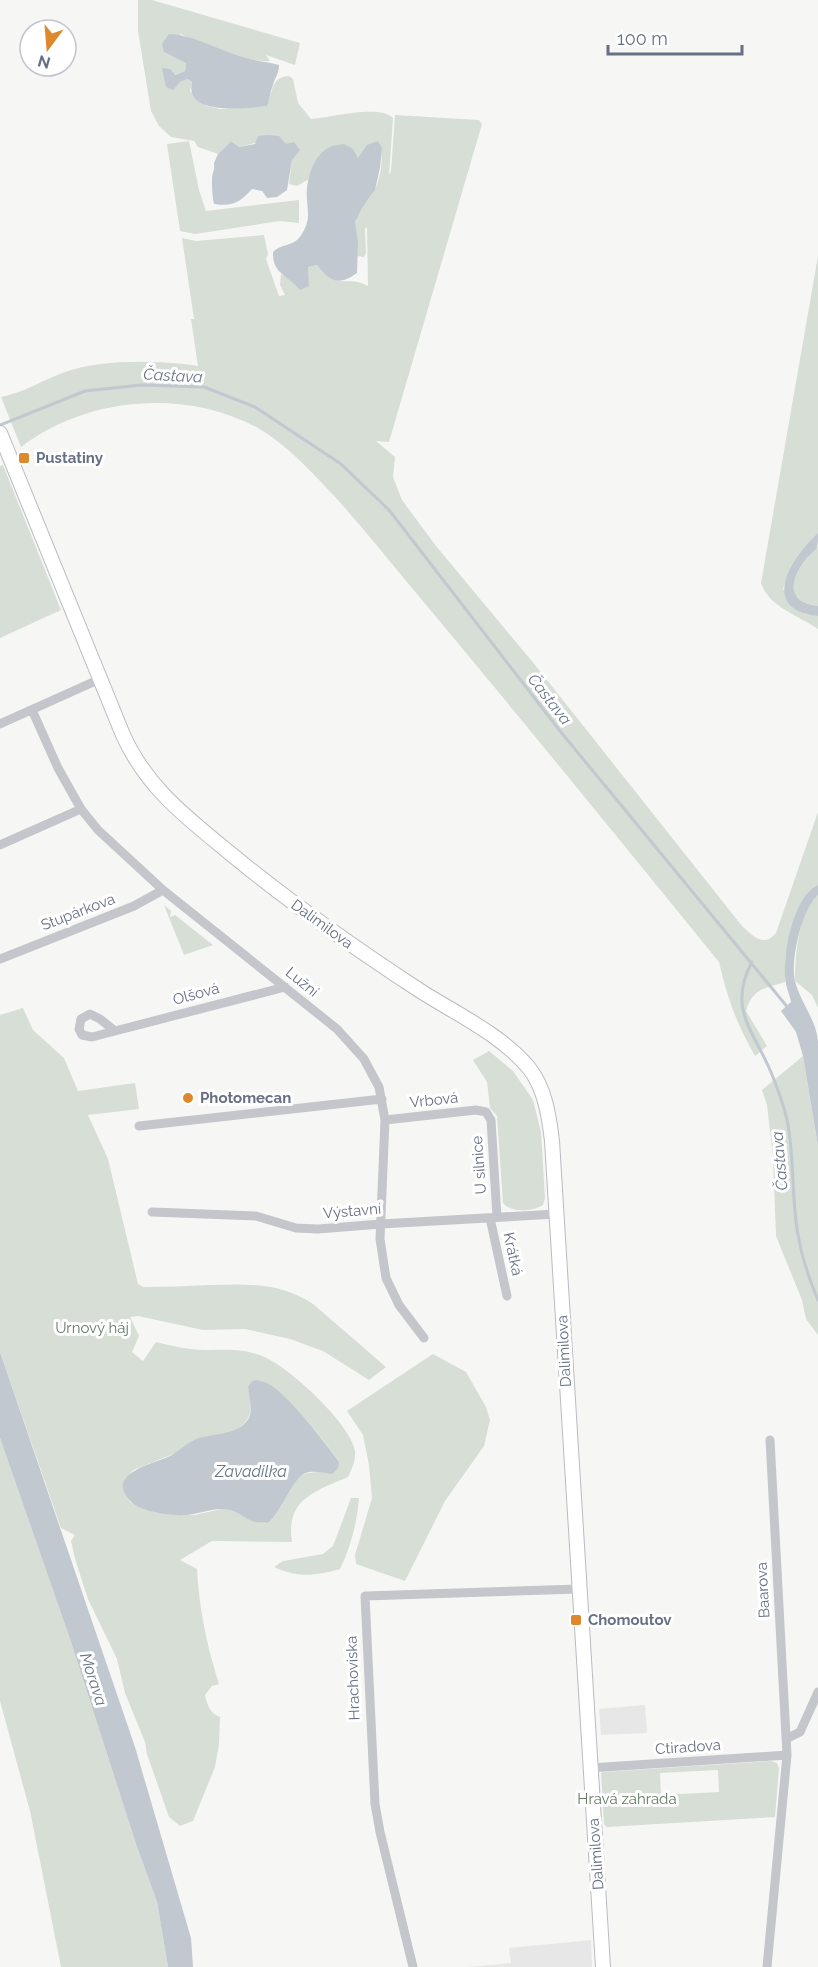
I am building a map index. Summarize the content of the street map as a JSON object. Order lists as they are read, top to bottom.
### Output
{
  "streets": {
    "main road": ["Dalimilova"],
    "street": [
      "Stupárkova",
      "Lužní",
      "Olšová",
      "Vrbová",
      "U silnice",
      "Výstavní",
      "Krátká",
      "Baarova",
      "Hrachoviska",
      "Ctiradova"
    ]
  },
  "crossings": [
    ["Stupárkova", "Lužní"],
    ["Dalimilova", "Výstavní"],
    ["Dalimilova", "Hrachoviska"],
    ["Dalimilova", "Ctiradova"],
    ["Lužní", "Olšová"],
    ["Lužní", "Vrbová"],
    ["Lužní", "Výstavní"],
    ["Vrbová", "U silnice"],
    ["U silnice", "Výstavní"],
    ["U silnice", "Krátká"],
    ["Výstavní", "Krátká"],
    ["Baarova", "Ctiradova"]
  ],
  "water": ["Častava", "Zavadilka", "Morava"],
  "parks": ["Urnový háj", "Hravá zahrada"],
  "places": {
    "transit": ["Pustatiny", "Chomoutov"],
    "other": ["Photomecan"]
  },
  "scale_bar": "100 m",
  "north": "bottom"
}
